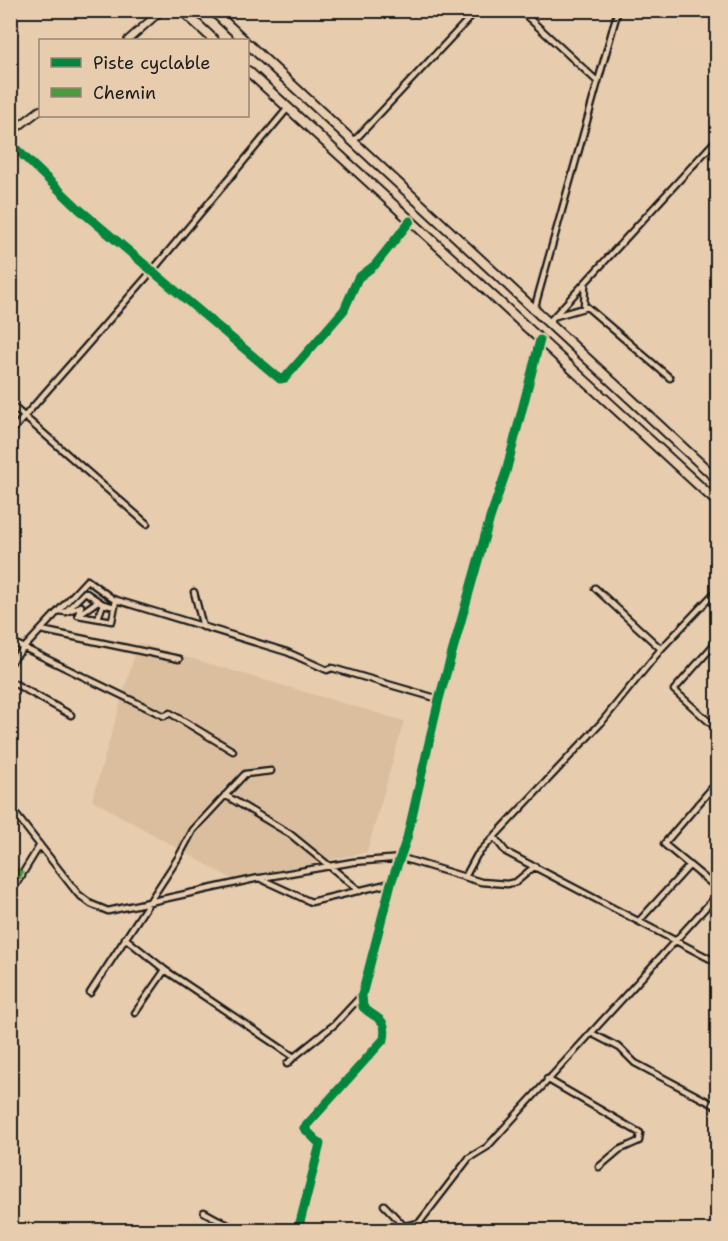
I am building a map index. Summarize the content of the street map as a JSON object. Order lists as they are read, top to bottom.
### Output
{
  "legend": ["Piste cyclable", "Chemin"]
}
